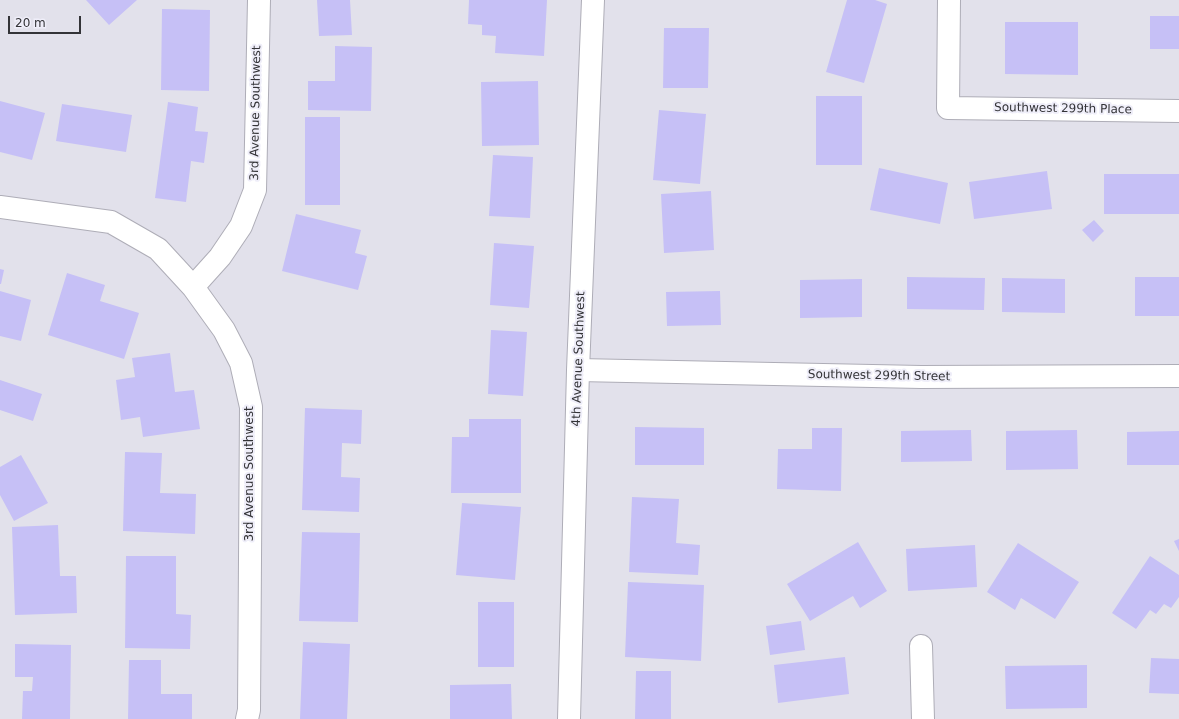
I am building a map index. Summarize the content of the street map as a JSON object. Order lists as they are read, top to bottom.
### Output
{
  "streets": {
    "street": [
      "Southwest 299th Place",
      "3rd Avenue Southwest",
      "4th Avenue Southwest",
      "Southwest 299th Street"
    ]
  },
  "crossings": [
    ["4th Avenue Southwest", "Southwest 299th Street"]
  ],
  "scale_bar": "20 m"
}
